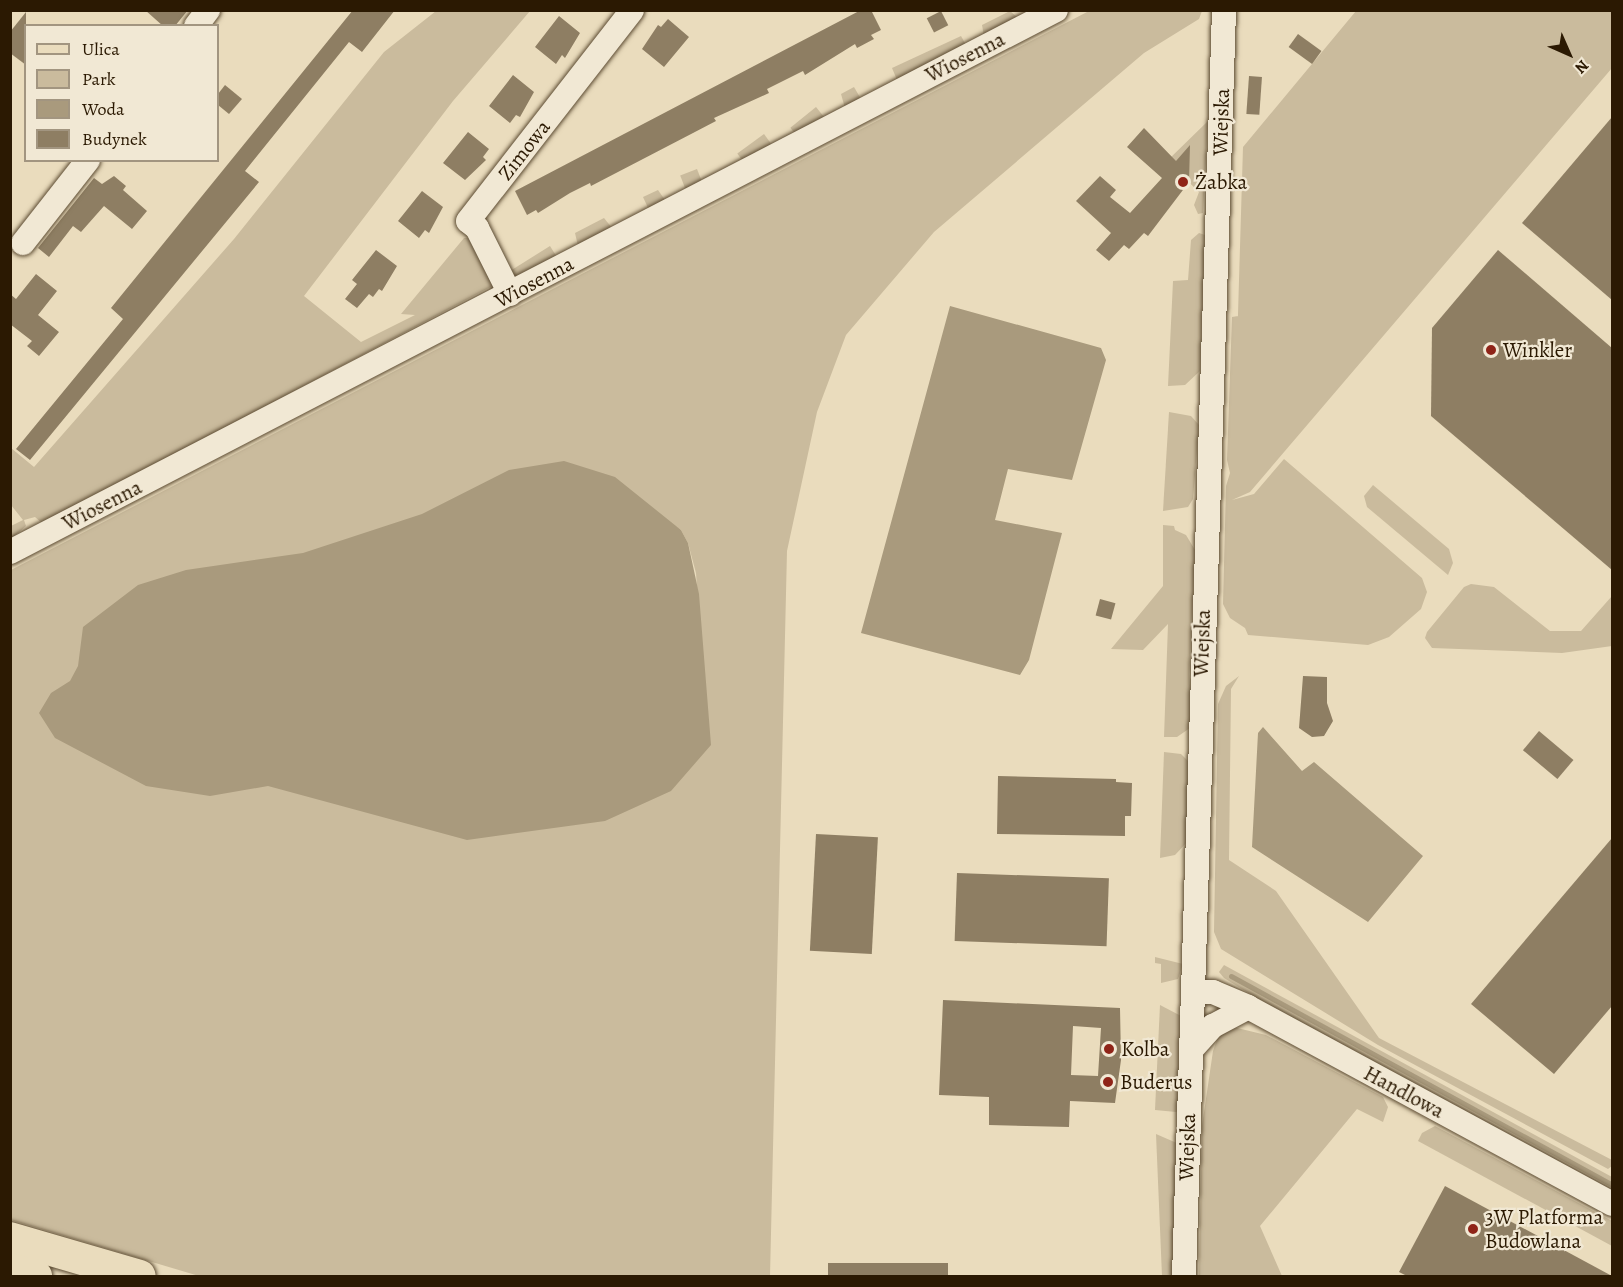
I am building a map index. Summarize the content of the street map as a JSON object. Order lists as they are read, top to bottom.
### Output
{
  "streets": {
    "street": [
      "Wiosenna",
      "Wiejska",
      "Zimowa",
      "Handlowa"
    ]
  },
  "crossings": [
    ["Wiosenna", "Zimowa"],
    ["Wiejska", "Handlowa"]
  ],
  "places": [
    "Żabka",
    "Winkler",
    "Kolba",
    "Buderus",
    "3W Platforma Budowlana"
  ],
  "legend": [
    "Ulica",
    "Park",
    "Woda",
    "Budynek"
  ],
  "north": "bottom right"
}
